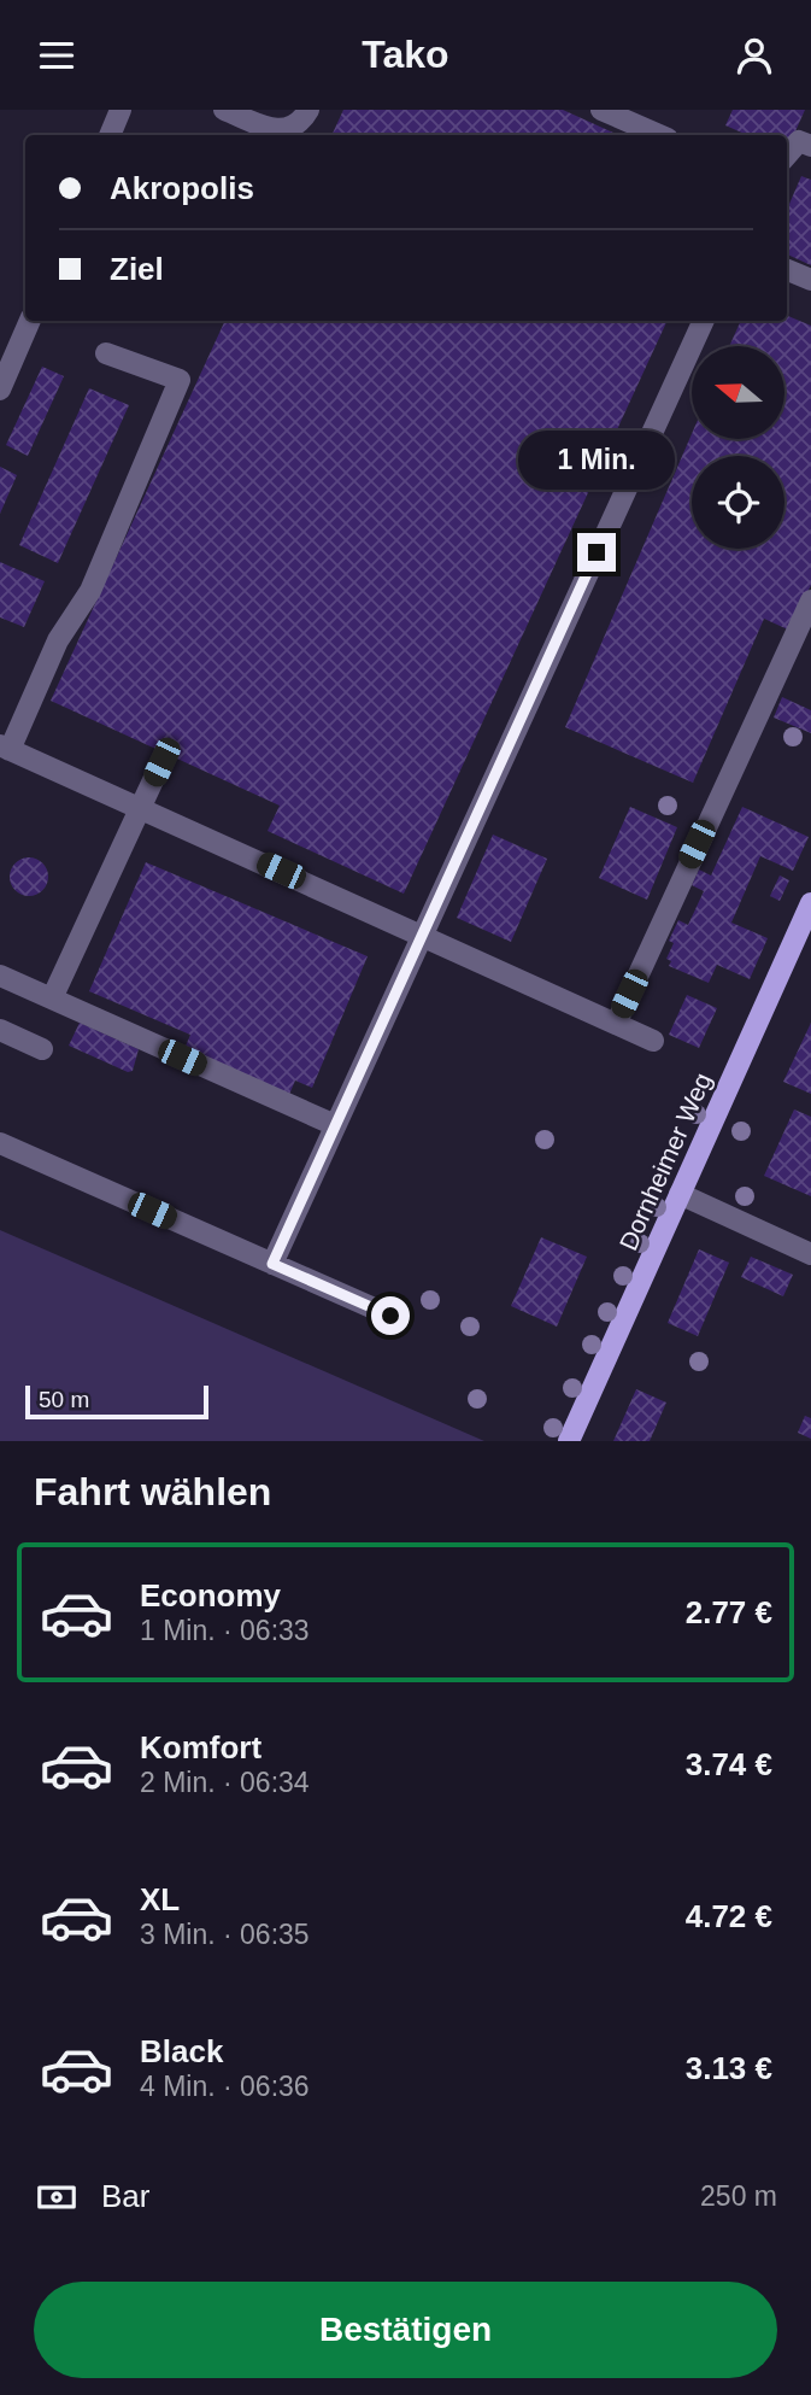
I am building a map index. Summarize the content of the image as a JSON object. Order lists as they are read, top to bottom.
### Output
{
  "streets": {
    "main road": ["Dornheimer Weg"]
  },
  "scale_bar": "50 m",
  "north": "left",
  "page": {
    "header": "Tako",
    "banner": ["Akropolis", "Ziel"],
    "bubble": "1 Min.",
    "scale": "50 m",
    "heading": "Fahrt wählen",
    "list": [
      {
        "name": "Economy",
        "note": "1 Min. · 06:33",
        "value": "2.77 €"
      },
      {
        "name": "Komfort",
        "note": "2 Min. · 06:34",
        "value": "3.74 €"
      },
      {
        "name": "XL",
        "note": "3 Min. · 06:35",
        "value": "4.72 €"
      },
      {
        "name": "Black",
        "note": "4 Min. · 06:36",
        "value": "3.13 €"
      }
    ],
    "pay": ["Bar", "250 m"],
    "buttons": "Bestätigen"
  }
}
